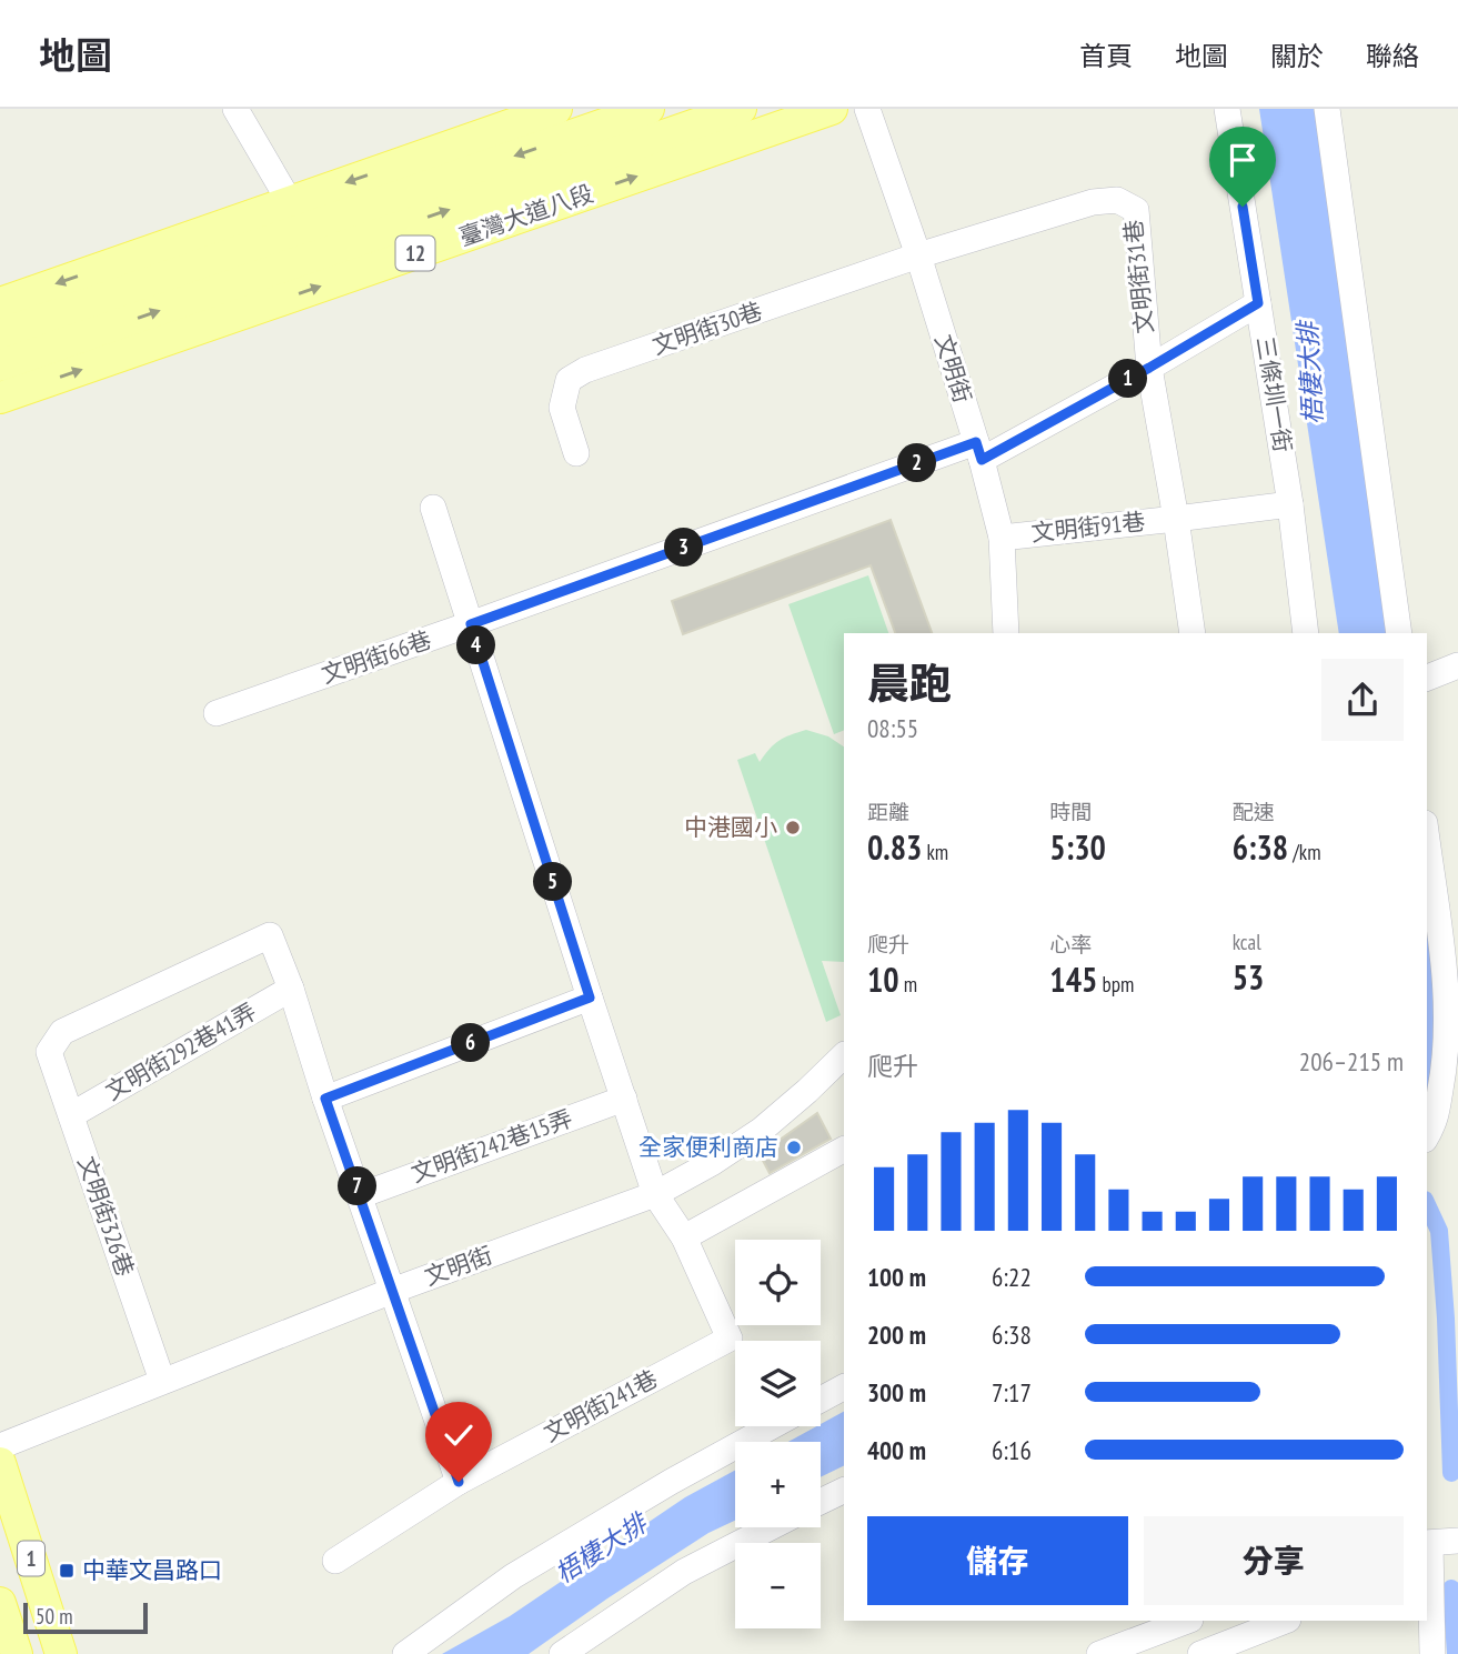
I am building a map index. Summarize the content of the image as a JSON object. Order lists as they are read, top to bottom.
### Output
{
  "streets": {
    "main road": ["臺灣大道八段", "12", "1"],
    "street": [
      "文明街31巷",
      "文明街30巷",
      "文明街",
      "三條圳一街",
      "文明街91巷",
      "文明街66巷",
      "文明街292巷41弄",
      "文明街242巷15弄",
      "文明街326巷",
      "文明街241巷"
    ]
  },
  "crossings": [
    ["文明街31巷", "文明街30巷"],
    ["文明街31巷", "文明街"],
    ["文明街31巷", "文明街91巷"],
    ["文明街31巷", "文明街66巷"],
    ["文明街30巷", "文明街"],
    ["文明街", "文明街91巷"],
    ["文明街", "文明街66巷"],
    ["文明街", "文明街326巷"],
    ["文明街", "文明街241巷"],
    ["三條圳一街", "文明街91巷"],
    ["三條圳一街", "文明街66巷"],
    ["文明街66巷", "文明街241巷"],
    ["文明街292巷41弄", "文明街326巷"],
    ["文明街242巷15弄", "文明街241巷"]
  ],
  "water": ["梧棲大排"],
  "places": {
    "other": ["中港國小", "全家便利商店"],
    "transit": ["中華文昌路口"]
  },
  "scale_bar": "50 m",
  "page": {
    "header": "地圖",
    "nav": [
      "首頁",
      "地圖",
      "關於",
      "聯絡"
    ],
    "pins": [
      "1",
      "2",
      "3",
      "4",
      "5",
      "6",
      "7"
    ],
    "heading": ["晨跑", "08:55"],
    "stats": [
      ["距離", "0.83 km"],
      ["時間", "5:30"],
      ["配速", "6:38 /km"],
      ["爬升", "10 m"],
      ["心率", "145 bpm"],
      ["kcal", "53"]
    ],
    "chart": ["爬升", "206–215 m"],
    "map_buttons": ["+", "−"],
    "list": [
      {
        "name": "100 m",
        "note": "6:22"
      },
      {
        "name": "200 m",
        "note": "6:38"
      },
      {
        "name": "300 m",
        "note": "7:17"
      },
      {
        "name": "400 m",
        "note": "6:16"
      }
    ],
    "buttons": ["儲存", "分享"],
    "scale": "50 m"
  }
}
